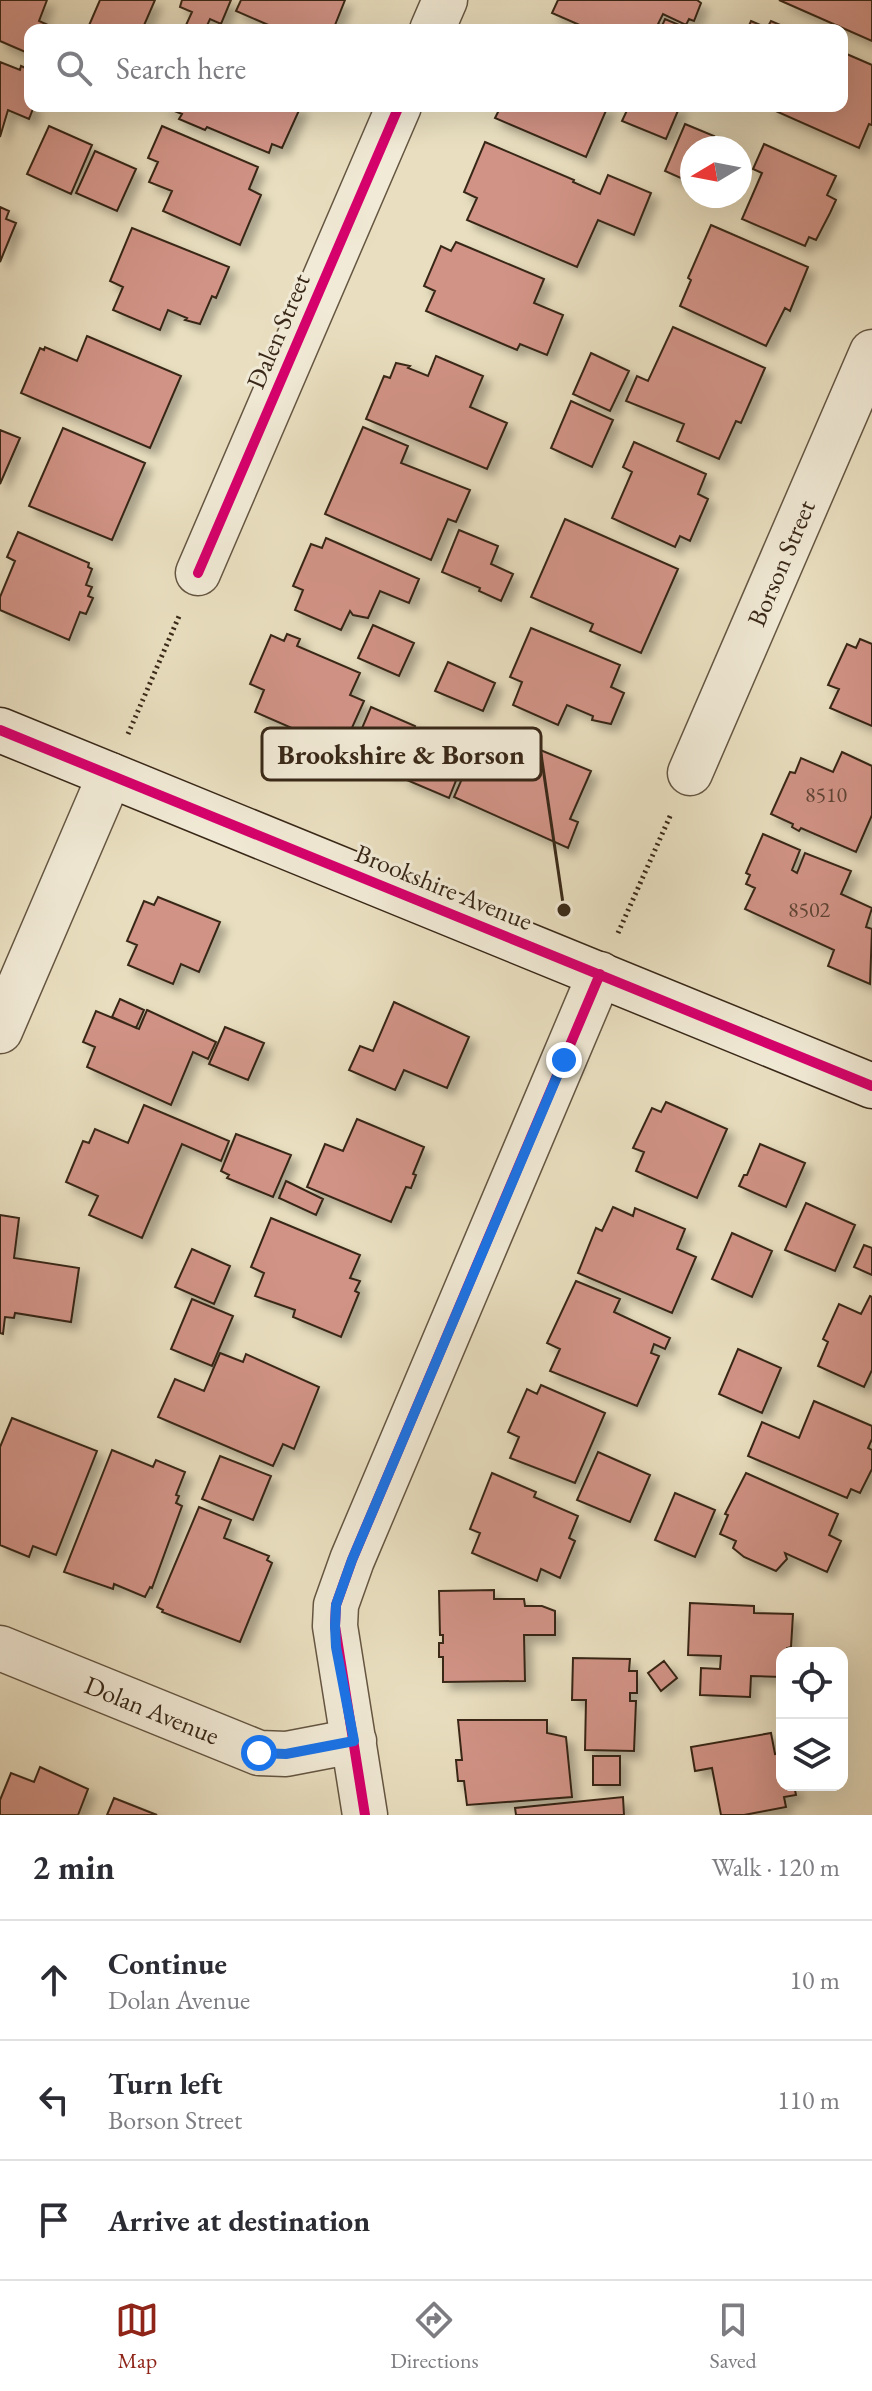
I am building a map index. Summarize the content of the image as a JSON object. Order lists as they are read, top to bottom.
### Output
{
  "streets": {
    "street": [
      "Dalen Street",
      "Borson Street",
      "Brookshire Avenue",
      "Dolan Avenue"
    ]
  },
  "places": ["Brookshire & Borson"],
  "house_numbers": ["8510", "8502"],
  "north": "left",
  "page": {
    "search": "Search here",
    "heading": ["2 min", "Walk · 120 m"],
    "list": [
      ["Continue", "Dolan Avenue", "10 m"],
      ["Turn left", "Borson Street", "110 m"],
      "Arrive at destination"
    ],
    "nav": ["Map", "Directions", "Saved"]
  }
}
